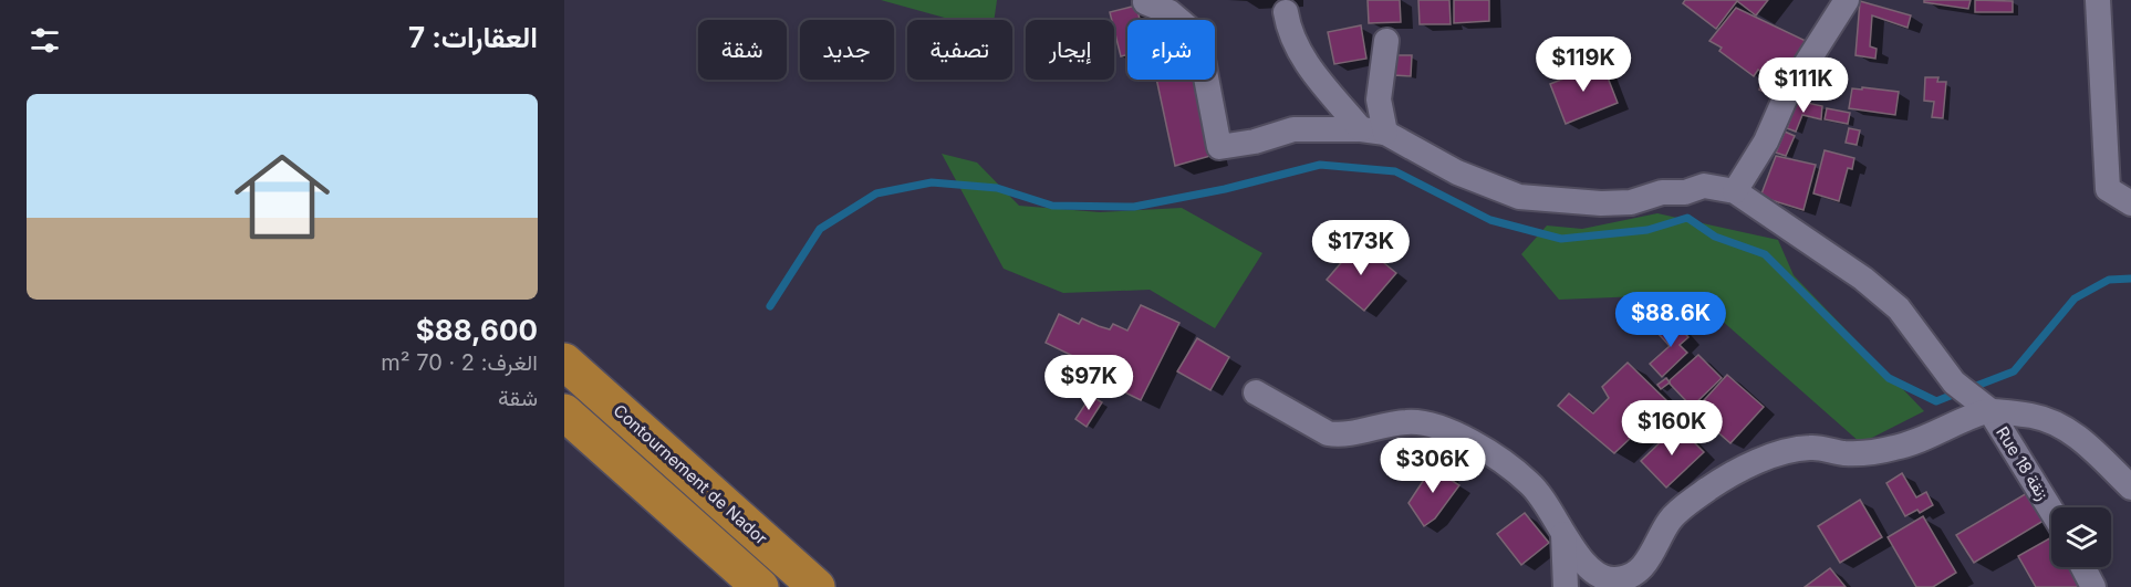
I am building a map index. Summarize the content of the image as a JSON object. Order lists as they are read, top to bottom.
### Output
{
  "streets": {
    "highway": ["Contournement de Nador"],
    "street": ["Rue 18 زنقة"]
  },
  "page": {
    "heading": "العقارات: 7",
    "chip": [
      "شراء",
      "إيجار",
      "تصفية",
      "جديد",
      "شقة"
    ],
    "price": [
      "$119K",
      "$111K",
      "$173K",
      "$88.6K",
      "$97K",
      "$160K",
      "$306K"
    ],
    "list": [
      {
        "name": "$88,600",
        "note": "الغرف: 2 · 70 m² · شقة"
      }
    ]
  }
}
